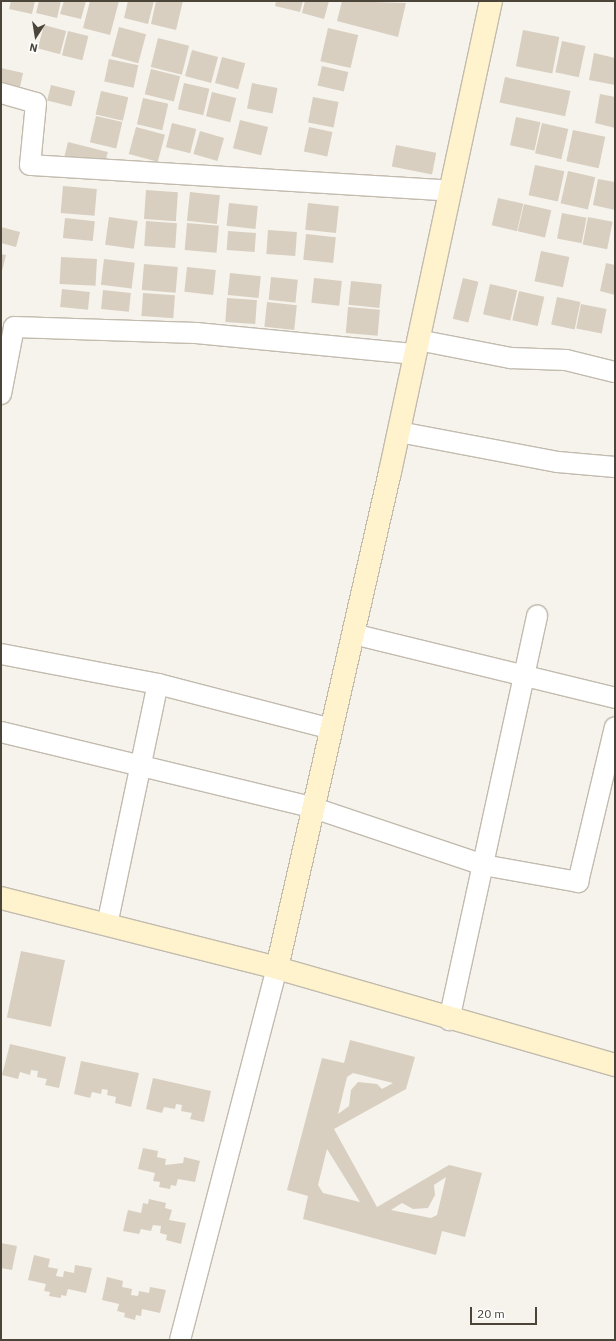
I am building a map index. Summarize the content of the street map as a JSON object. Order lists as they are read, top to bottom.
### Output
{
  "scale_bar": "20 m",
  "north": "bottom"
}
